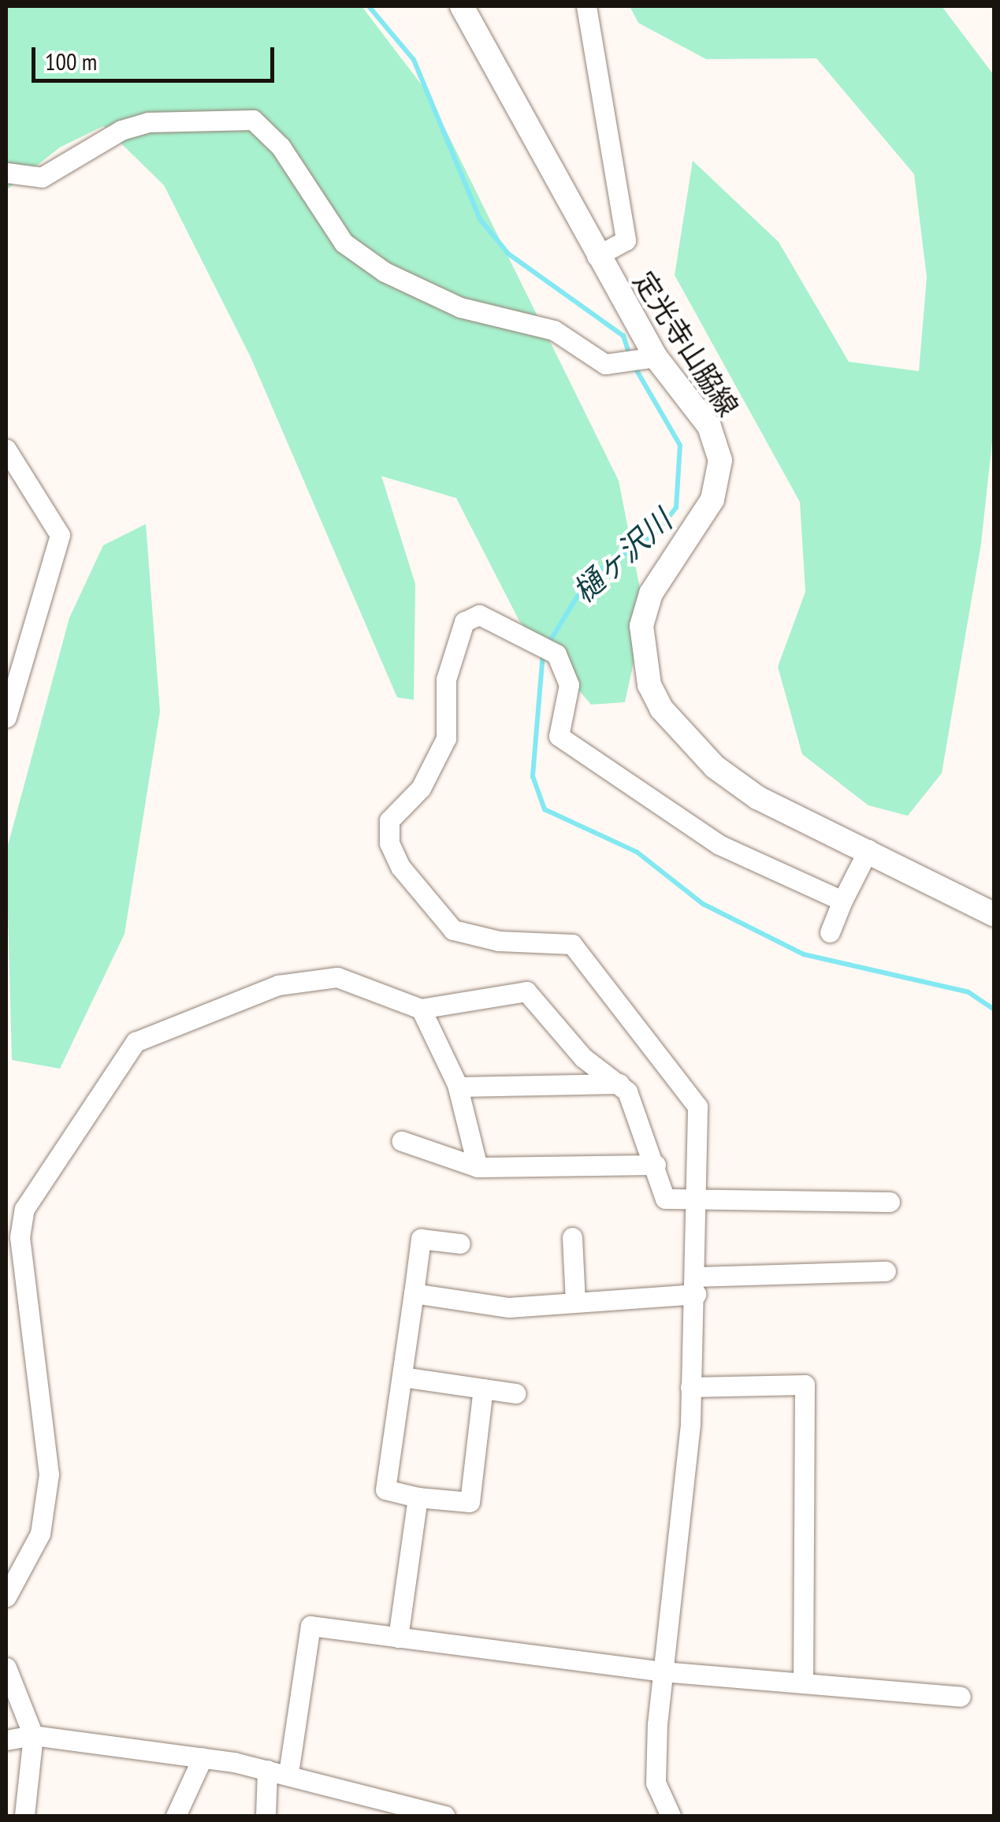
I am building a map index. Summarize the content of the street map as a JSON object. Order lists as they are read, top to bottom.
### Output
{
  "streets": {
    "main road": ["定光寺山脇線"]
  },
  "water": ["樋ヶ沢川"],
  "scale_bar": "100 m"
}
